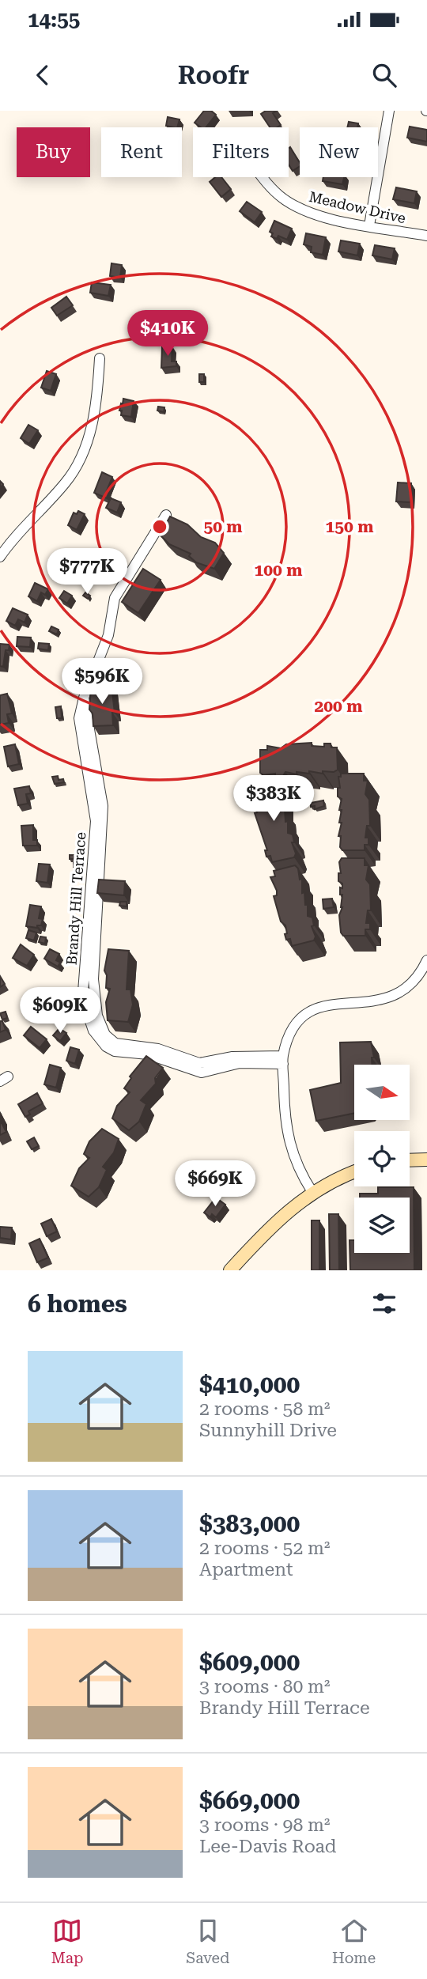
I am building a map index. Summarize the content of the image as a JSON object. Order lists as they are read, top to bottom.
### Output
{
  "streets": {
    "street": ["Meadow Drive", "Brandy Hill Terrace"]
  },
  "north": "right",
  "page": {
    "status": "14:55",
    "header": "Roofr",
    "chip": [
      "Buy",
      "Rent",
      "Filters",
      "New"
    ],
    "price": [
      "$410K",
      "$777K",
      "$596K",
      "$383K",
      "$609K",
      "$669K"
    ],
    "heading": "6 homes",
    "list": [
      {
        "name": "$410,000",
        "note": "2 rooms · 58 m² · Sunnyhill Drive"
      },
      {
        "name": "$383,000",
        "note": "2 rooms · 52 m² · Apartment"
      },
      {
        "name": "$609,000",
        "note": "3 rooms · 80 m² · Brandy Hill Terrace"
      },
      {
        "name": "$669,000",
        "note": "3 rooms · 98 m² · Lee-Davis Road"
      }
    ],
    "tabs": ["Map", "Saved", "Home"]
  },
  "rings": [
    "50 m",
    "150 m",
    "100 m",
    "200 m"
  ]
}
